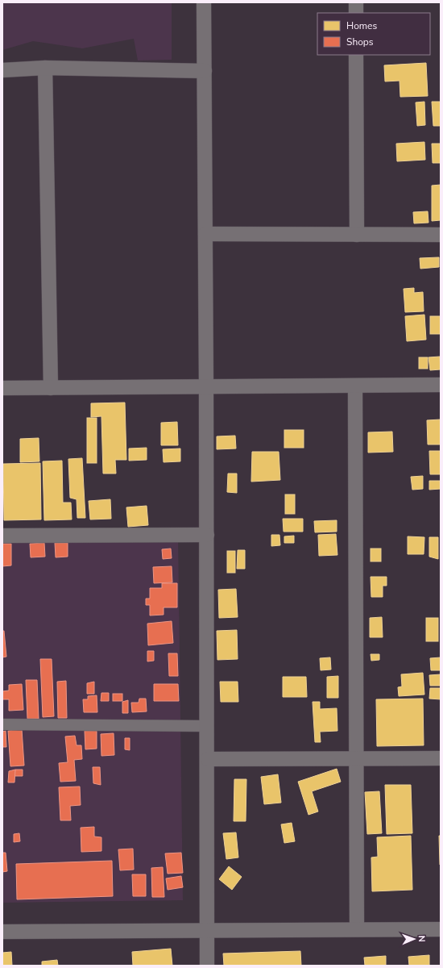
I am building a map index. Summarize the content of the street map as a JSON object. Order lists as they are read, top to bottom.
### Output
{
  "legend": ["Homes", "Shops"],
  "north": "right"
}
